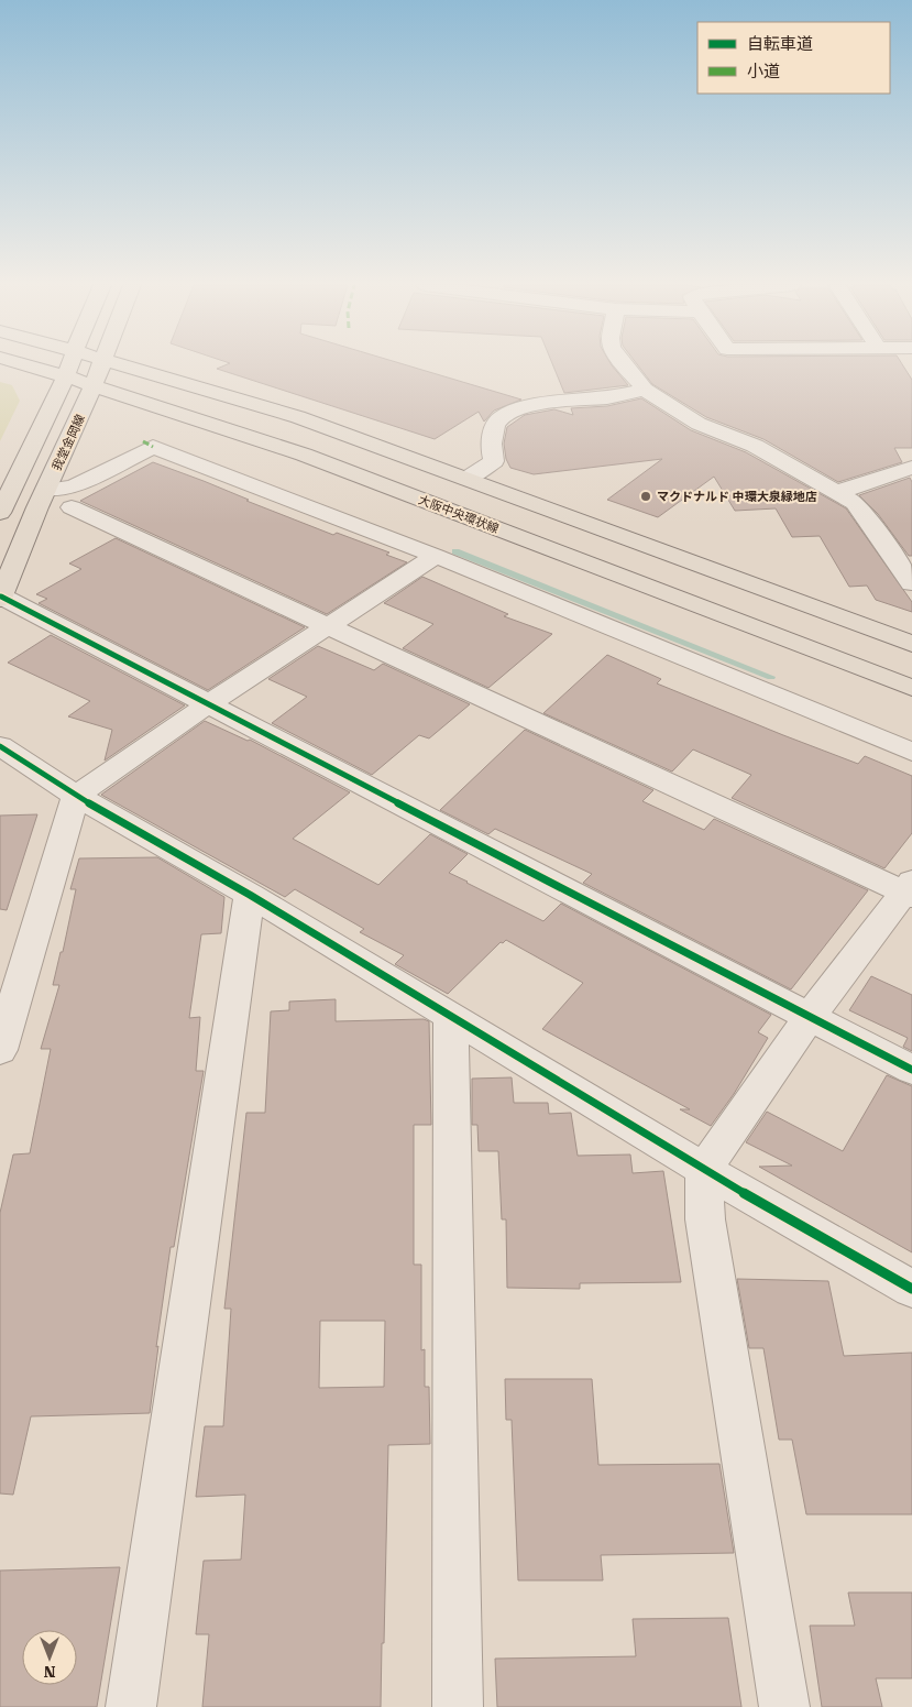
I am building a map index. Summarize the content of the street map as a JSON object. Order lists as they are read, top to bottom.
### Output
{
  "streets": {
    "main road": ["我堂金岡線", "大阪中央環状線"]
  },
  "crossings": [
    ["我堂金岡線", "大阪中央環状線"]
  ],
  "places": ["マクドナルド 中環大泉緑地店"],
  "legend": ["自転車道", "小道"],
  "north": "bottom"
}
